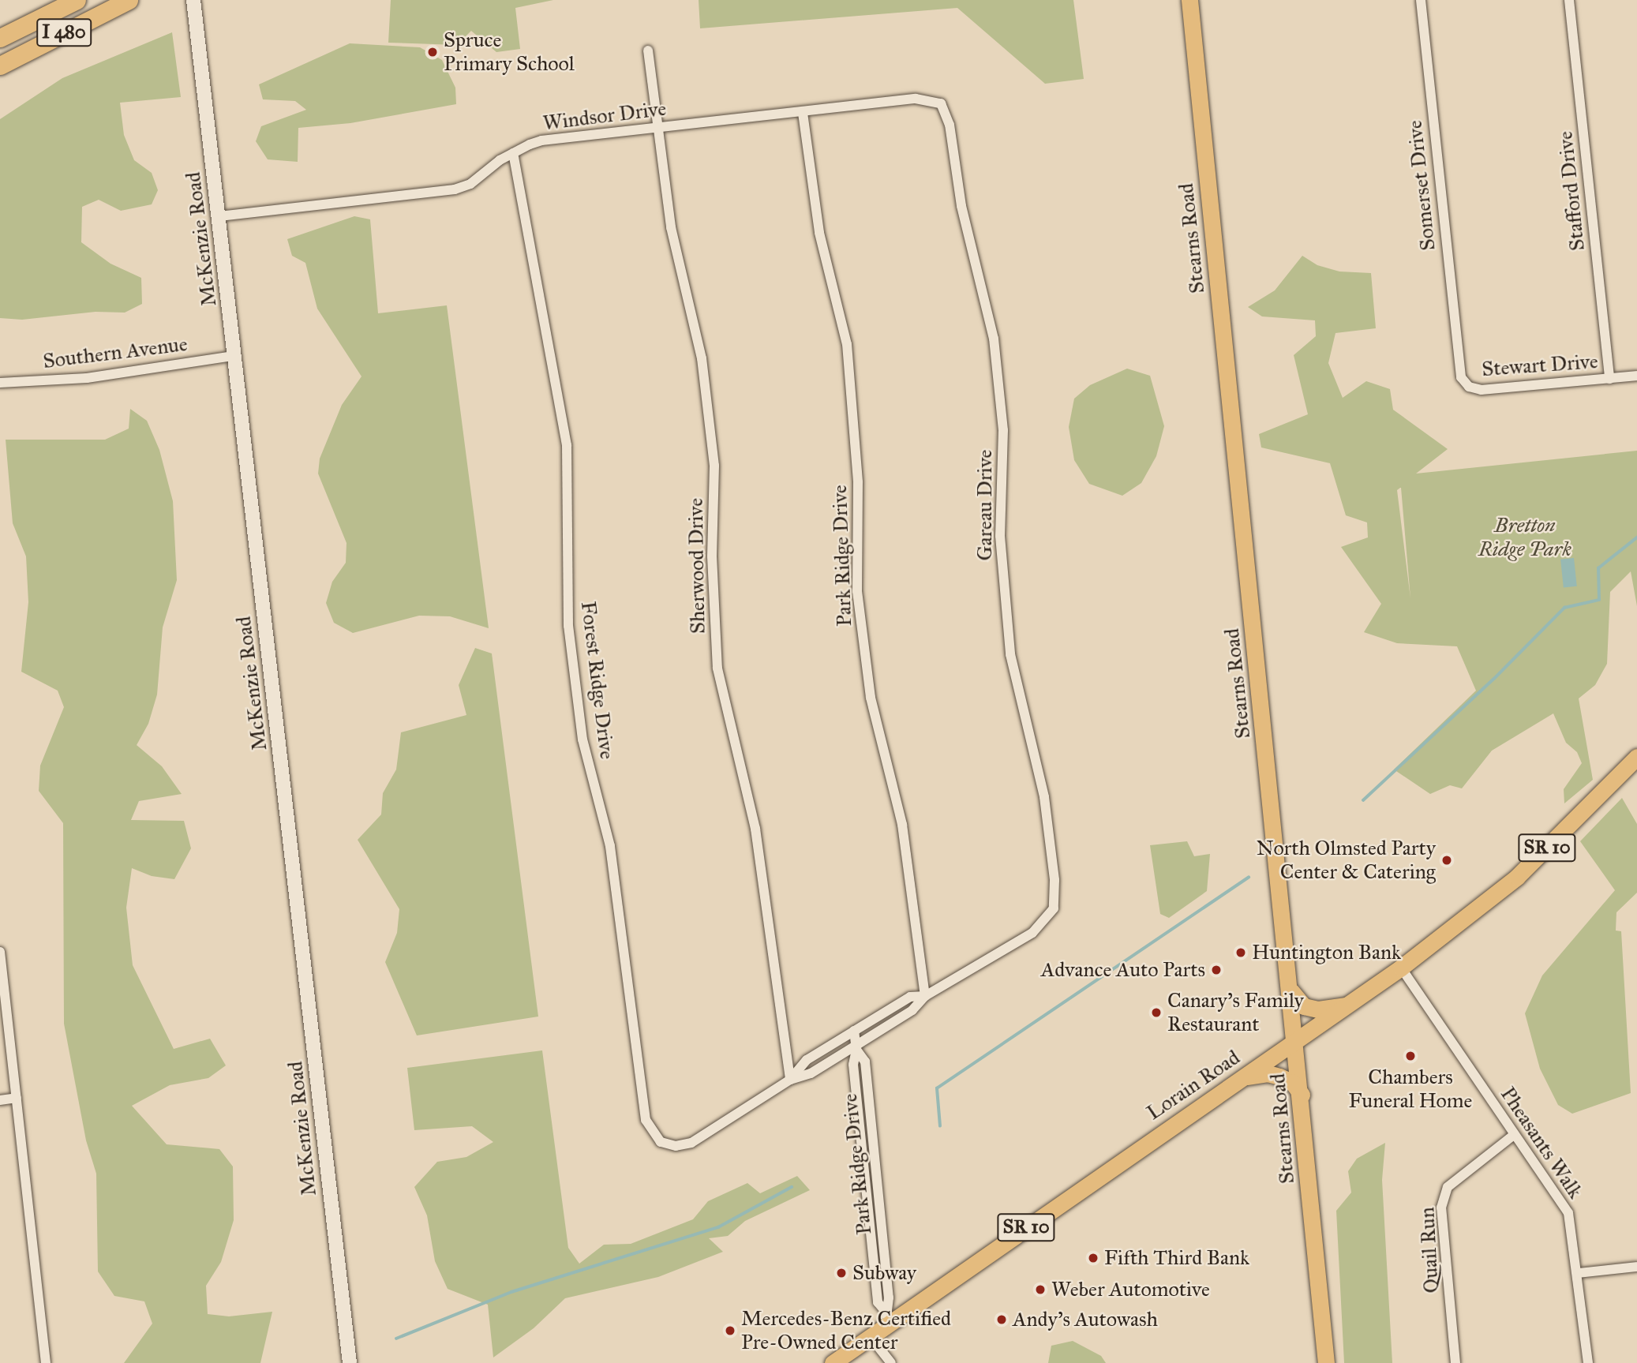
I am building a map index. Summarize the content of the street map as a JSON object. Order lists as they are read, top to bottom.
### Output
{
  "streets": {
    "highway": ["I 480"],
    "main road": ["Stearns Road", "SR 10", "Lorain Road"],
    "street": [
      "Windsor Drive",
      "Somerset Drive",
      "Stafford Drive",
      "McKenzie Road",
      "Southern Avenue",
      "Stewart Drive",
      "Gareau Drive",
      "Park Ridge Drive",
      "Sherwood Drive",
      "Forest Ridge Drive",
      "Pheasants Walk",
      "Quail Run"
    ]
  },
  "crossings": [
    ["Windsor Drive", "McKenzie Road"],
    ["Windsor Drive", "Gareau Drive"],
    ["Windsor Drive", "Park Ridge Drive"],
    ["Windsor Drive", "Sherwood Drive"],
    ["Windsor Drive", "Forest Ridge Drive"],
    ["Somerset Drive", "Stewart Drive"],
    ["Stafford Drive", "Stewart Drive"],
    ["Stearns Road", "Lorain Road"],
    ["McKenzie Road", "Southern Avenue"],
    ["Gareau Drive", "Park Ridge Drive"],
    ["Park Ridge Drive", "Lorain Road"],
    ["Sherwood Drive", "Forest Ridge Drive"],
    ["Lorain Road", "Pheasants Walk"],
    ["Pheasants Walk", "Quail Run"]
  ],
  "parks": ["Bretton Ridge Park"],
  "places": [
    "Spruce Primary School",
    "North Olmsted Party Center & Catering",
    "Huntington Bank",
    "Advance Auto Parts",
    "Canary's Family Restaurant",
    "Chambers Funeral Home",
    "Fifth Third Bank",
    "Subway",
    "Weber Automotive",
    "Andy's Autowash",
    "Mercedes-Benz Certified Pre-Owned Center"
  ]
}
